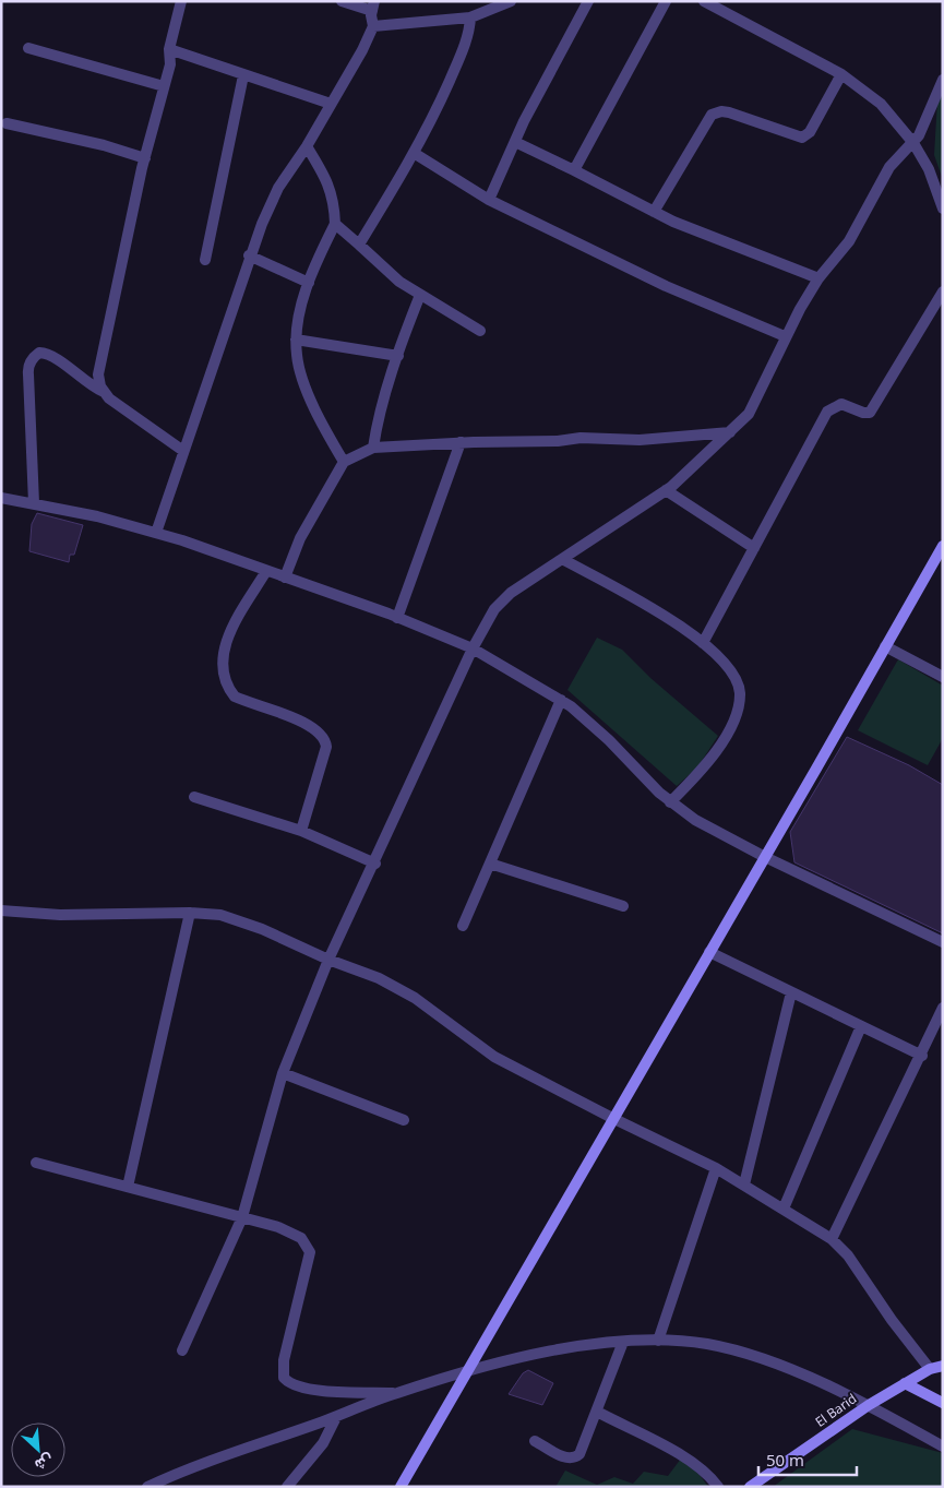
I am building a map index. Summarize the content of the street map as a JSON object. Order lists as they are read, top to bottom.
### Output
{
  "streets": {
    "main road": ["El Barid"]
  },
  "scale_bar": "50 m",
  "north": "bottom right"
}
